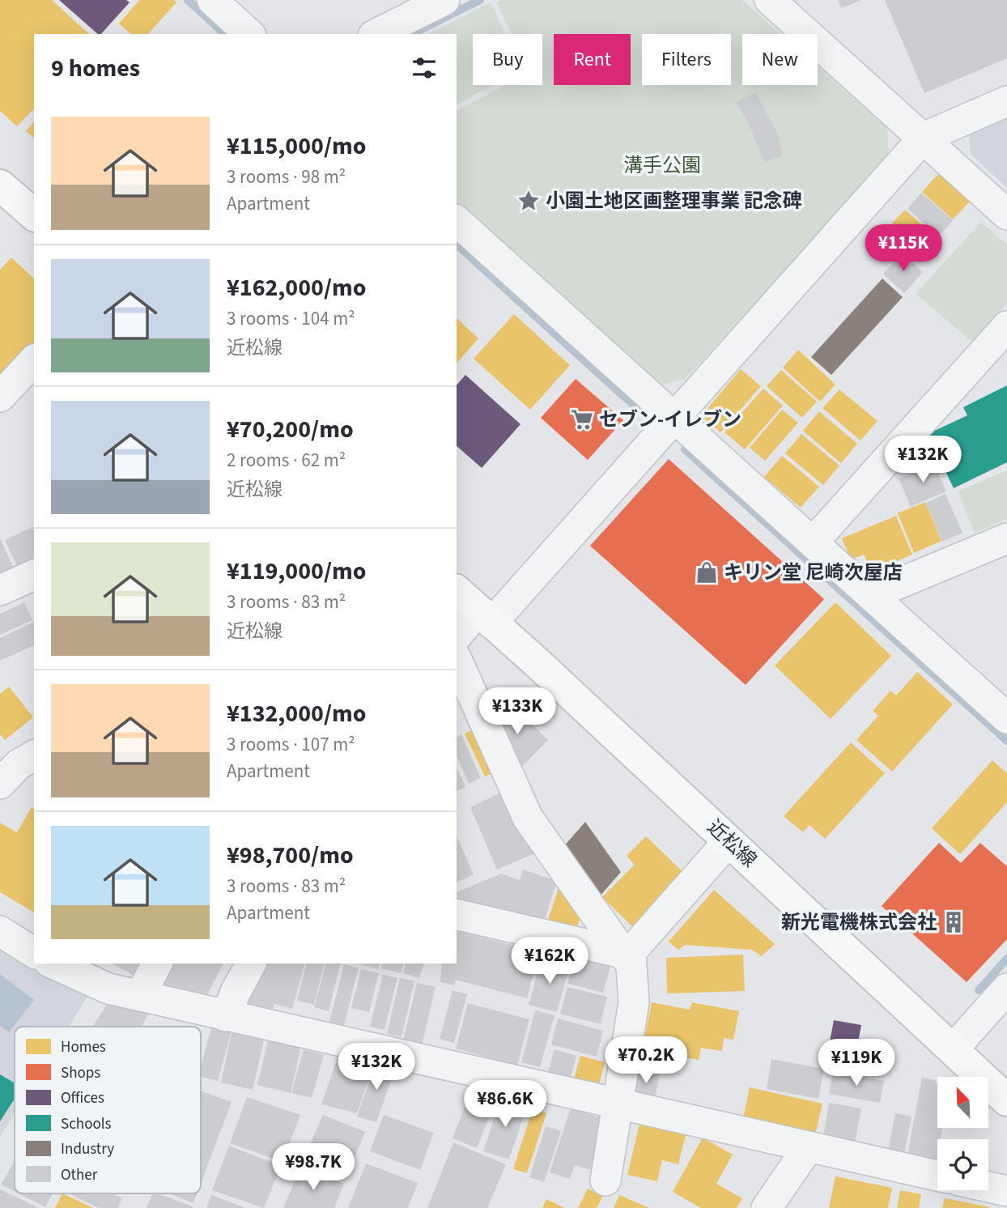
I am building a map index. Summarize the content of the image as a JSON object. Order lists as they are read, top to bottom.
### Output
{
  "streets": {
    "street": ["近松線"]
  },
  "parks": ["溝手公園"],
  "places": {
    "place": ["小園土地区画整理事業 記念碑"],
    "supermarket": ["セブン-イレブン"],
    "shop": ["キリン堂 尼崎次屋店"],
    "building": ["新光電機株式会社"]
  },
  "legend": [
    "Homes",
    "Shops",
    "Offices",
    "Schools",
    "Industry",
    "Other"
  ],
  "north": "top left",
  "page": {
    "chip": [
      "Buy",
      "Rent",
      "Filters",
      "New"
    ],
    "heading": "9 homes",
    "list": [
      {
        "name": "¥115,000/mo",
        "note": "3 rooms · 98 m² · Apartment"
      },
      {
        "name": "¥162,000/mo",
        "note": "3 rooms · 104 m² · 近松線"
      },
      {
        "name": "¥70,200/mo",
        "note": "2 rooms · 62 m² · 近松線"
      },
      {
        "name": "¥119,000/mo",
        "note": "3 rooms · 83 m² · 近松線"
      },
      {
        "name": "¥132,000/mo",
        "note": "3 rooms · 107 m² · Apartment"
      },
      {
        "name": "¥98,700/mo",
        "note": "3 rooms · 83 m² · Apartment"
      }
    ],
    "price": [
      "¥115K",
      "¥132K",
      "¥133K",
      "¥162K",
      "¥70.2K",
      "¥119K",
      "¥132K",
      "¥86.6K",
      "¥98.7K"
    ]
  }
}
